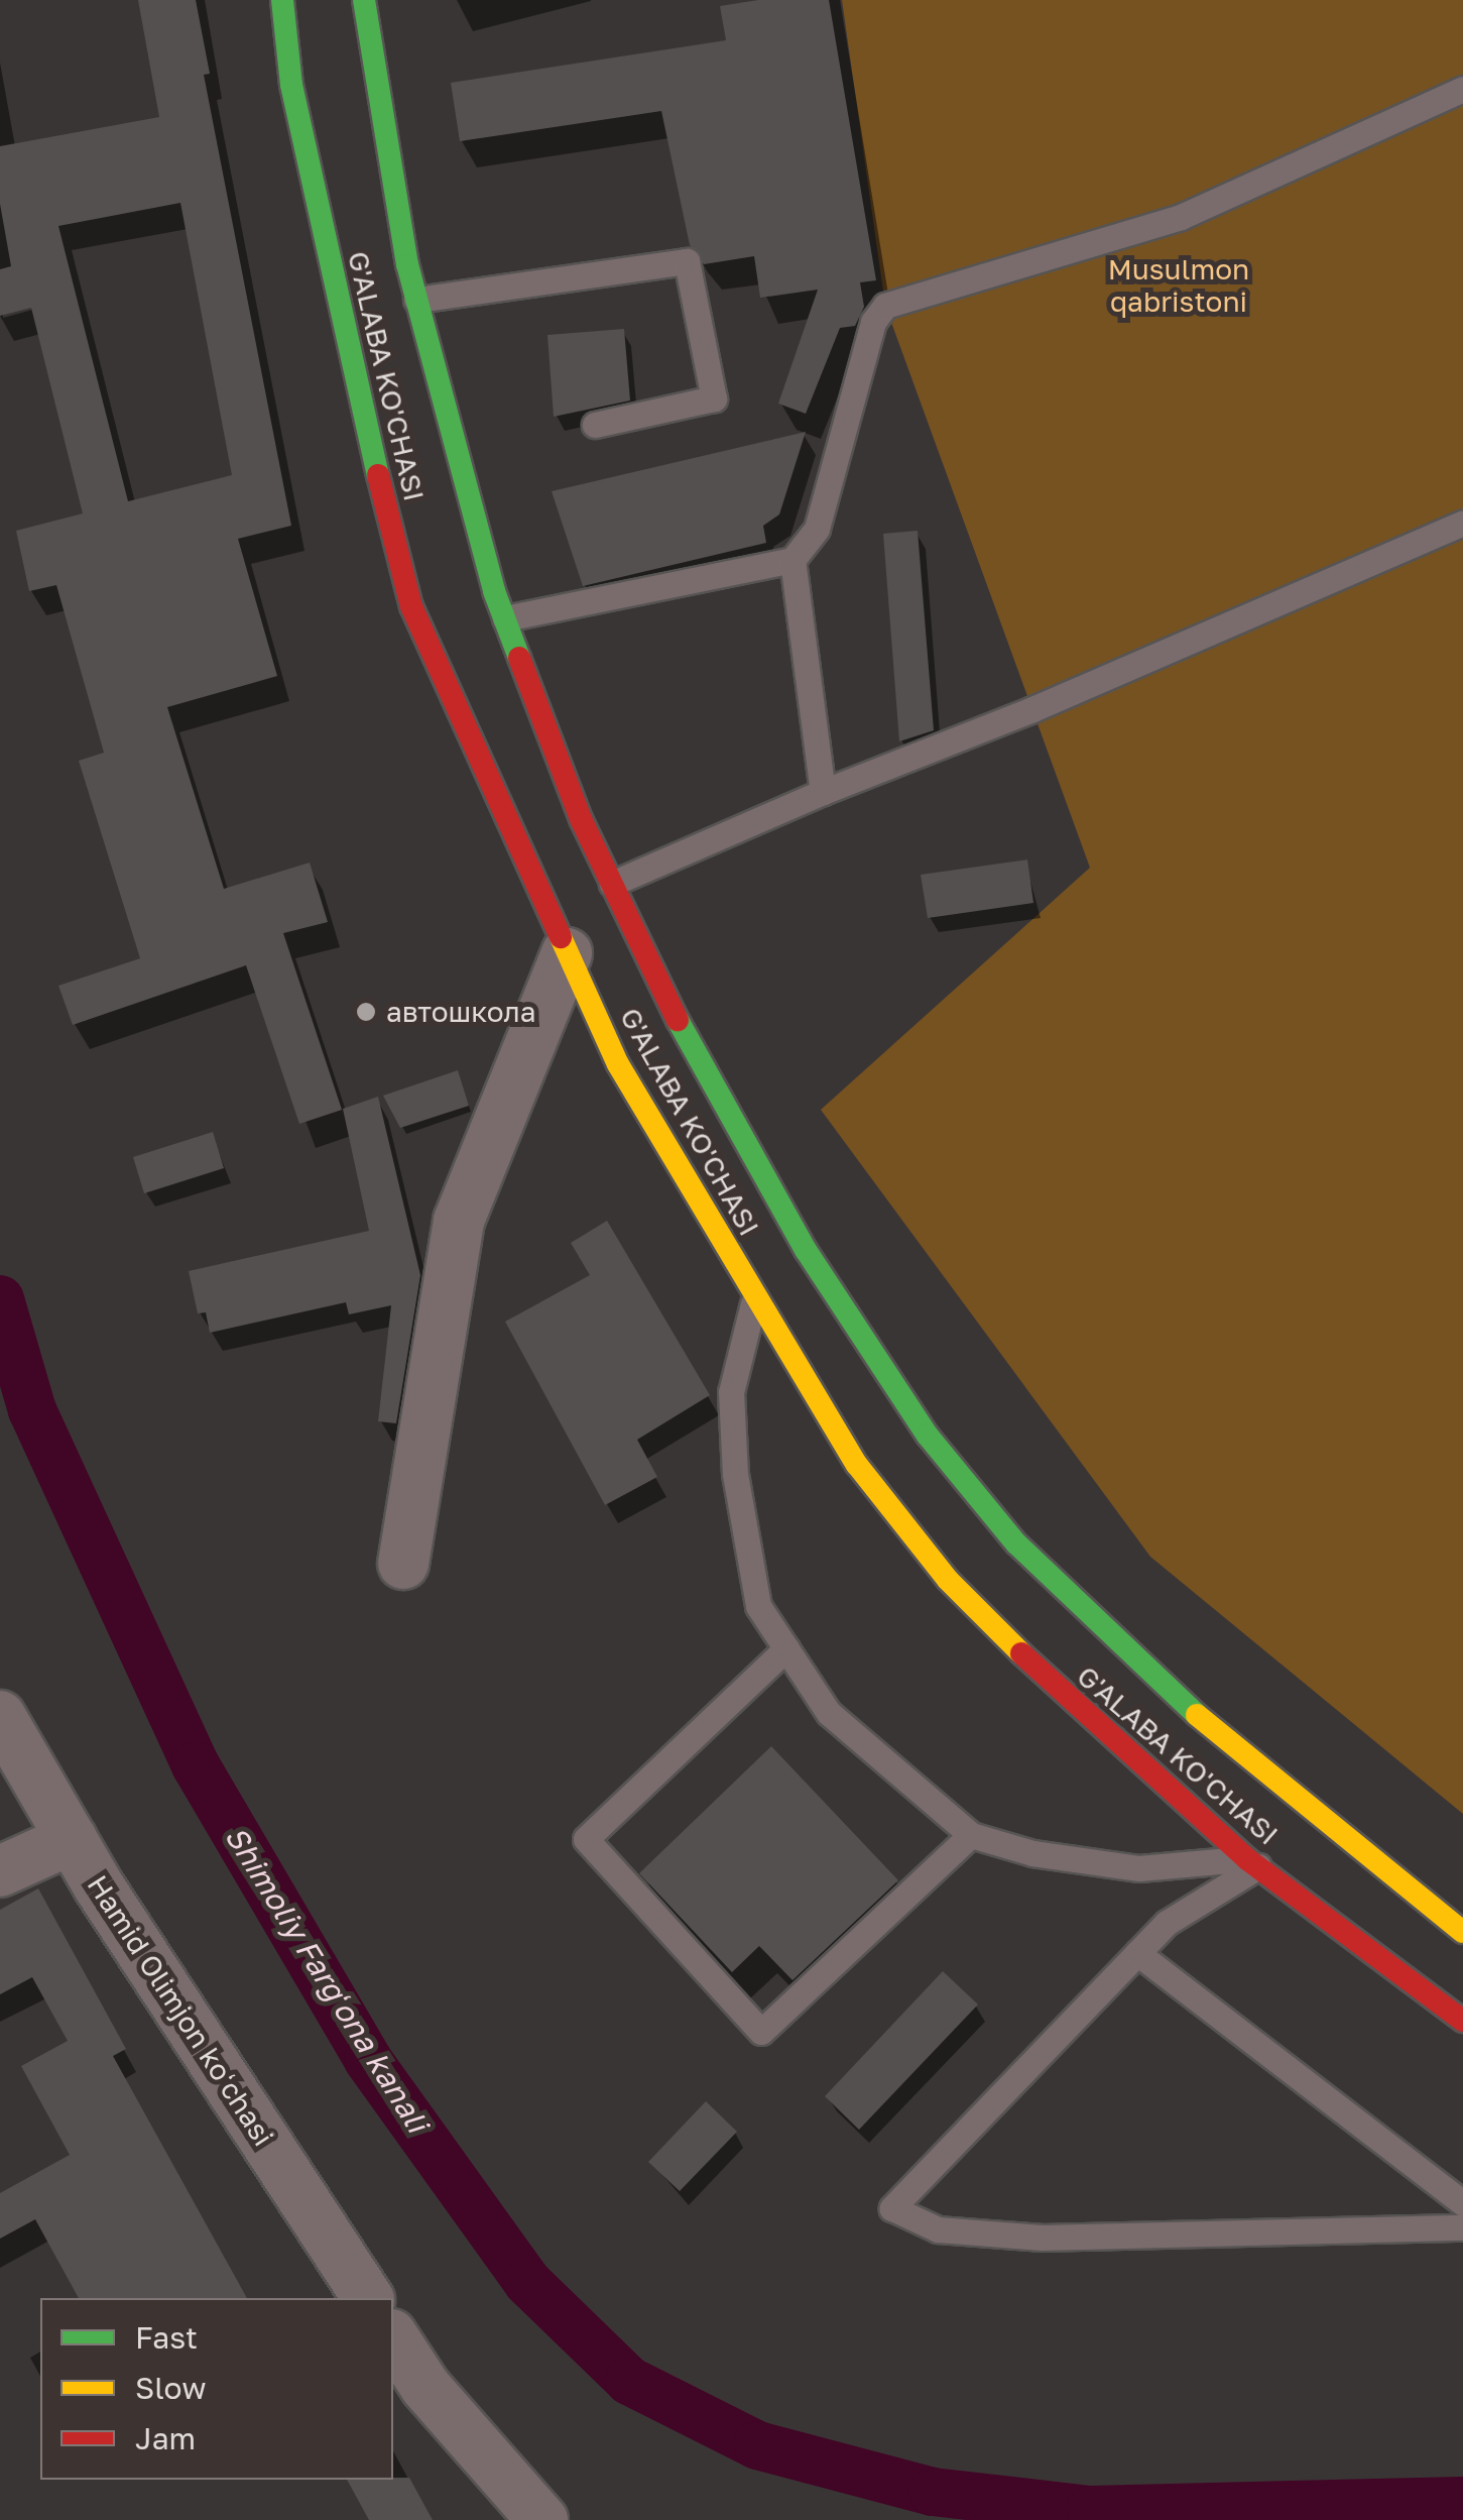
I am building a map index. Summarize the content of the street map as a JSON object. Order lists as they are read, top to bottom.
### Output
{
  "streets": {
    "main road": ["G'ALABA KO'CHASI"],
    "street": ["Hamid Olimjon koʻchasi"]
  },
  "water": ["Shimoliy Fargʻona kanali"],
  "parks": ["Musulmon qabristoni"],
  "places": ["автошкола"],
  "legend": ["Fast", "Slow", "Jam"]
}
